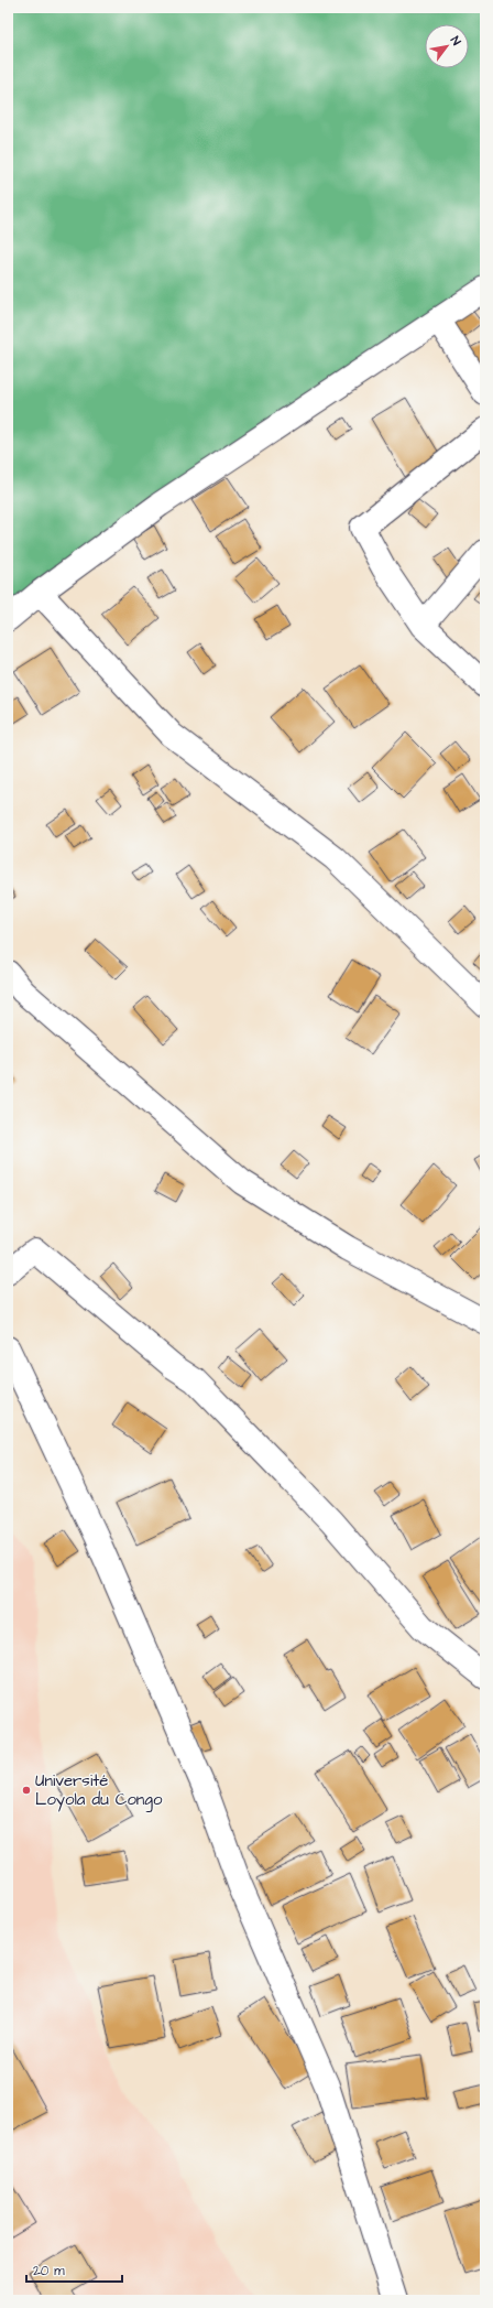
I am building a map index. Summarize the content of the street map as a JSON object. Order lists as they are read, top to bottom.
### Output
{
  "places": ["Université Loyola du Congo"],
  "scale_bar": "20 m",
  "north": "top right"
}
